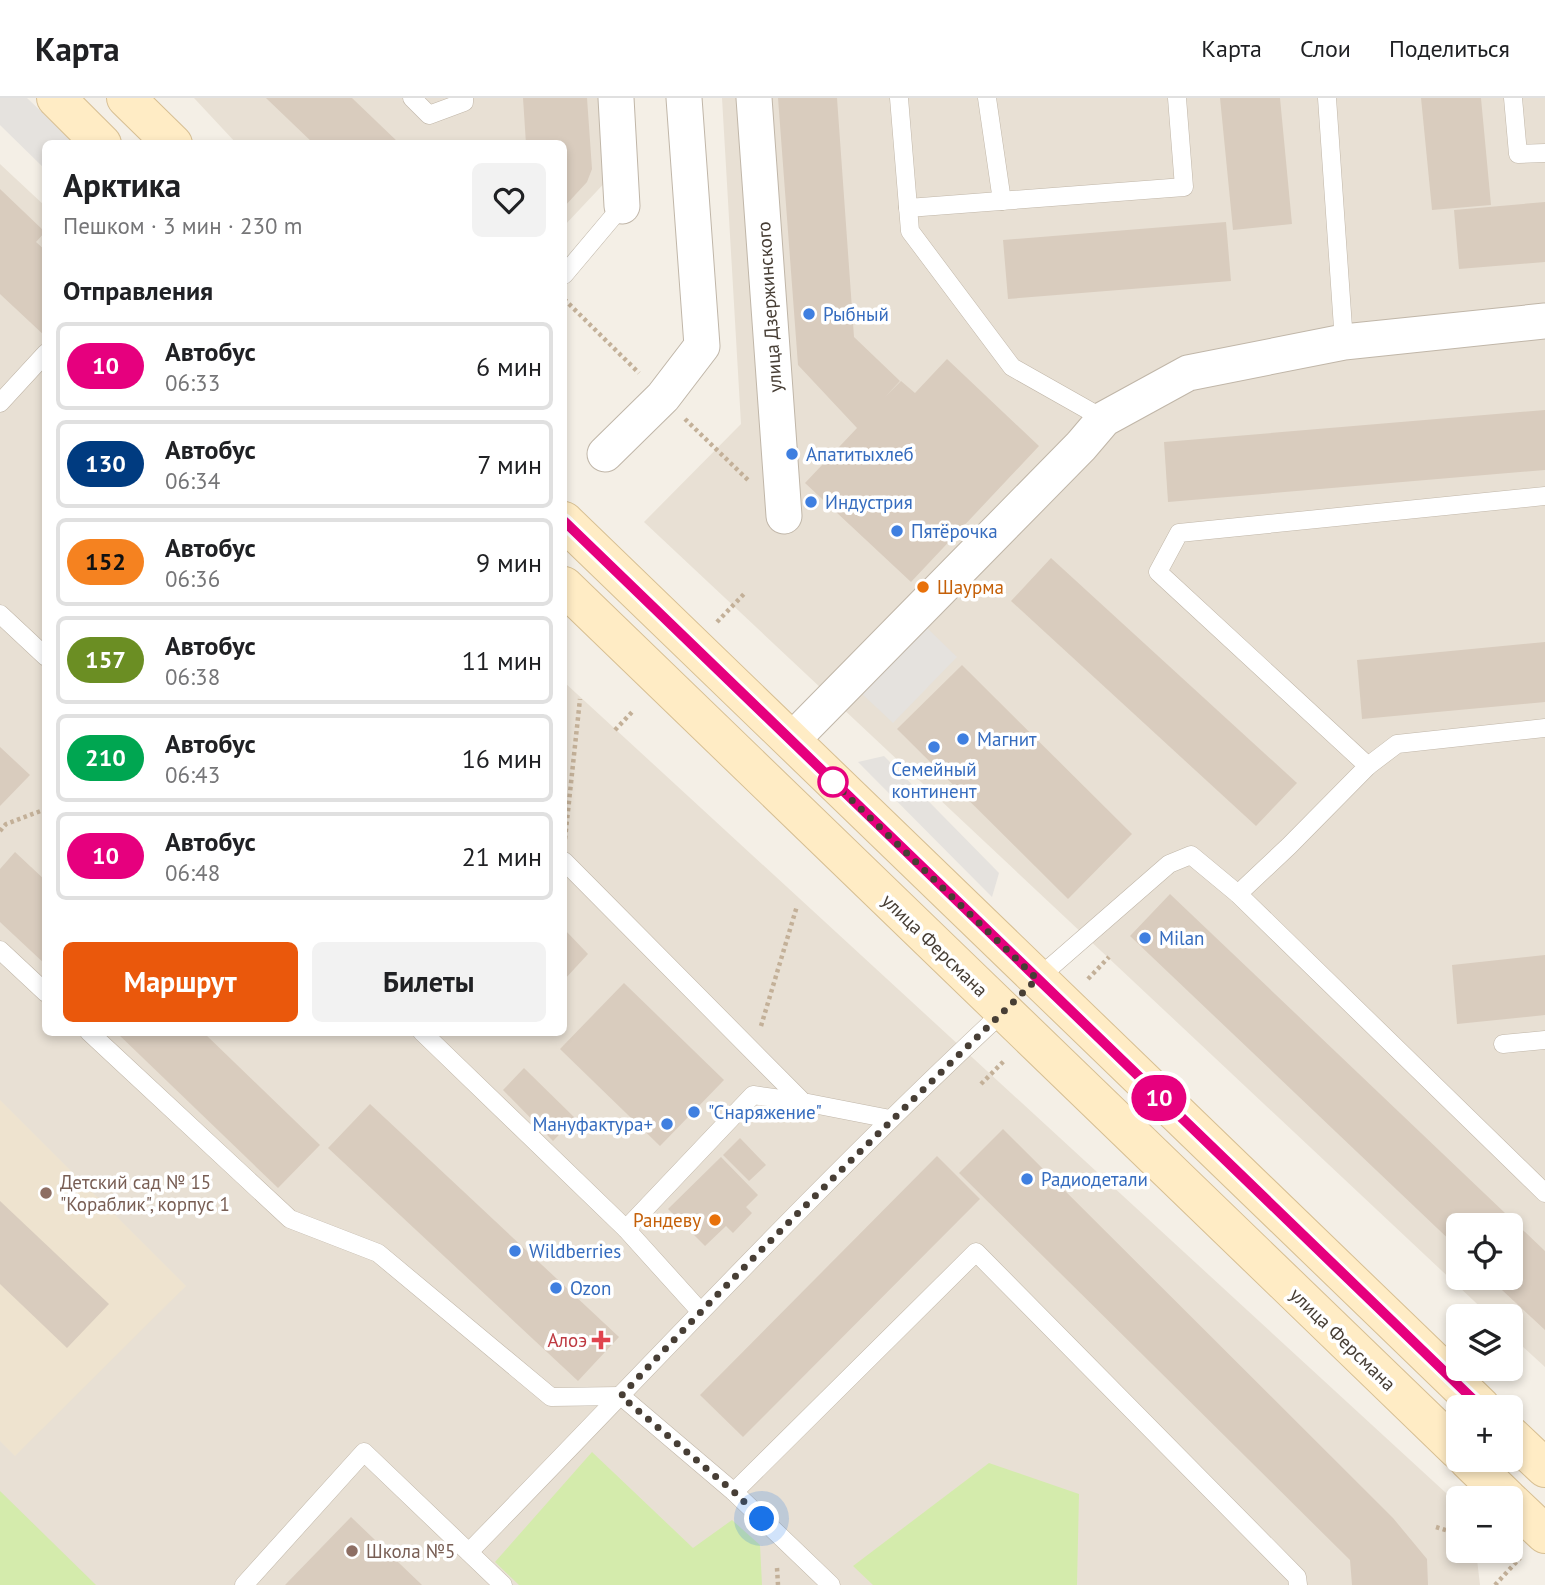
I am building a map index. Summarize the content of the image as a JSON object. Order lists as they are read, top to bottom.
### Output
{
  "streets": {
    "street": ["улица Дзержинского", "улица Ферсмана"]
  },
  "places": {
    "other": [
      "Рыбный",
      "Апатитыхлеб",
      "Индустрия",
      "Пятёрочка",
      "Шаурма",
      "Магнит",
      "Семейный континент",
      "Milan",
      "\"Снаряжение\"",
      "Мануфактура+",
      "Радиодетали",
      "Детский сад № 15 \"Кораблик\", корпус 1",
      "Рандеву",
      "Wildberries",
      "Ozon",
      "Школа №5"
    ],
    "health": ["Алоэ"]
  },
  "lines": ["bus line 10"],
  "page": {
    "header": "Карта",
    "nav": ["Карта", "Слои", "Поделиться"],
    "on_map": "10",
    "heading": [
      ["Арктика", "Пешком · 3 мин · 230 m"],
      "Отправления"
    ],
    "list": [
      {
        "mark": "10",
        "name": "Автобус",
        "note": "06:33",
        "value": "6 мин"
      },
      {
        "mark": "130",
        "name": "Автобус",
        "note": "06:34",
        "value": "7 мин"
      },
      {
        "mark": "152",
        "name": "Автобус",
        "note": "06:36",
        "value": "9 мин"
      },
      {
        "mark": "157",
        "name": "Автобус",
        "note": "06:38",
        "value": "11 мин"
      },
      {
        "mark": "210",
        "name": "Автобус",
        "note": "06:43",
        "value": "16 мин"
      },
      {
        "mark": "10",
        "name": "Автобус",
        "note": "06:48",
        "value": "21 мин"
      }
    ],
    "buttons": ["Маршрут", "Билеты"],
    "map_buttons": ["+", "−"]
  }
}
